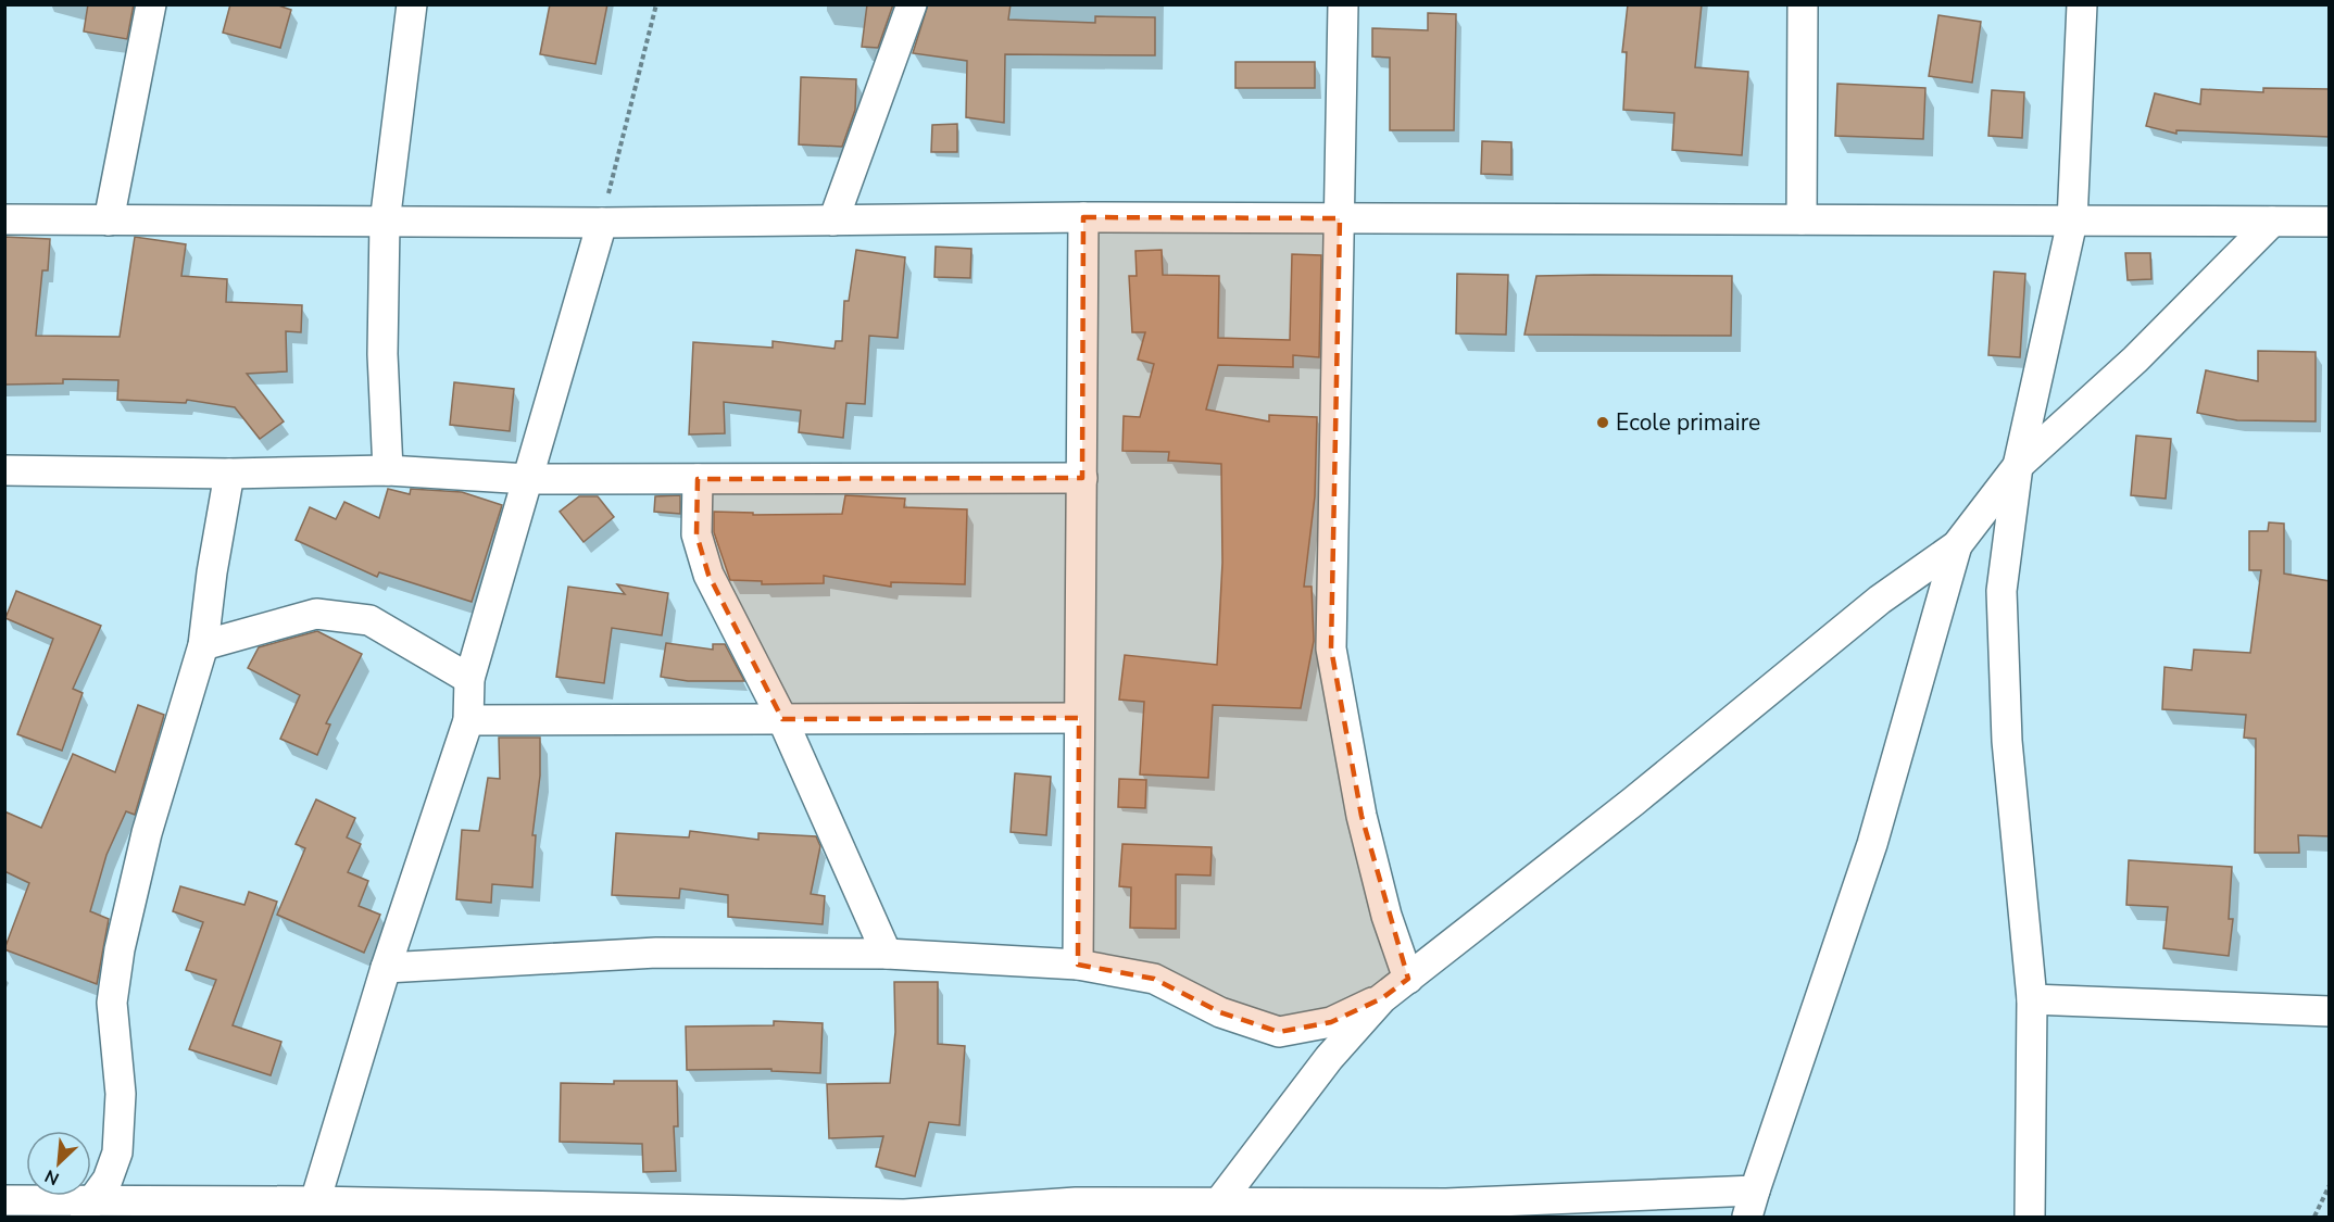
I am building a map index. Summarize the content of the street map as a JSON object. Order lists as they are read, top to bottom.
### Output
{
  "places": ["Ecole primaire"],
  "north": "bottom left"
}
